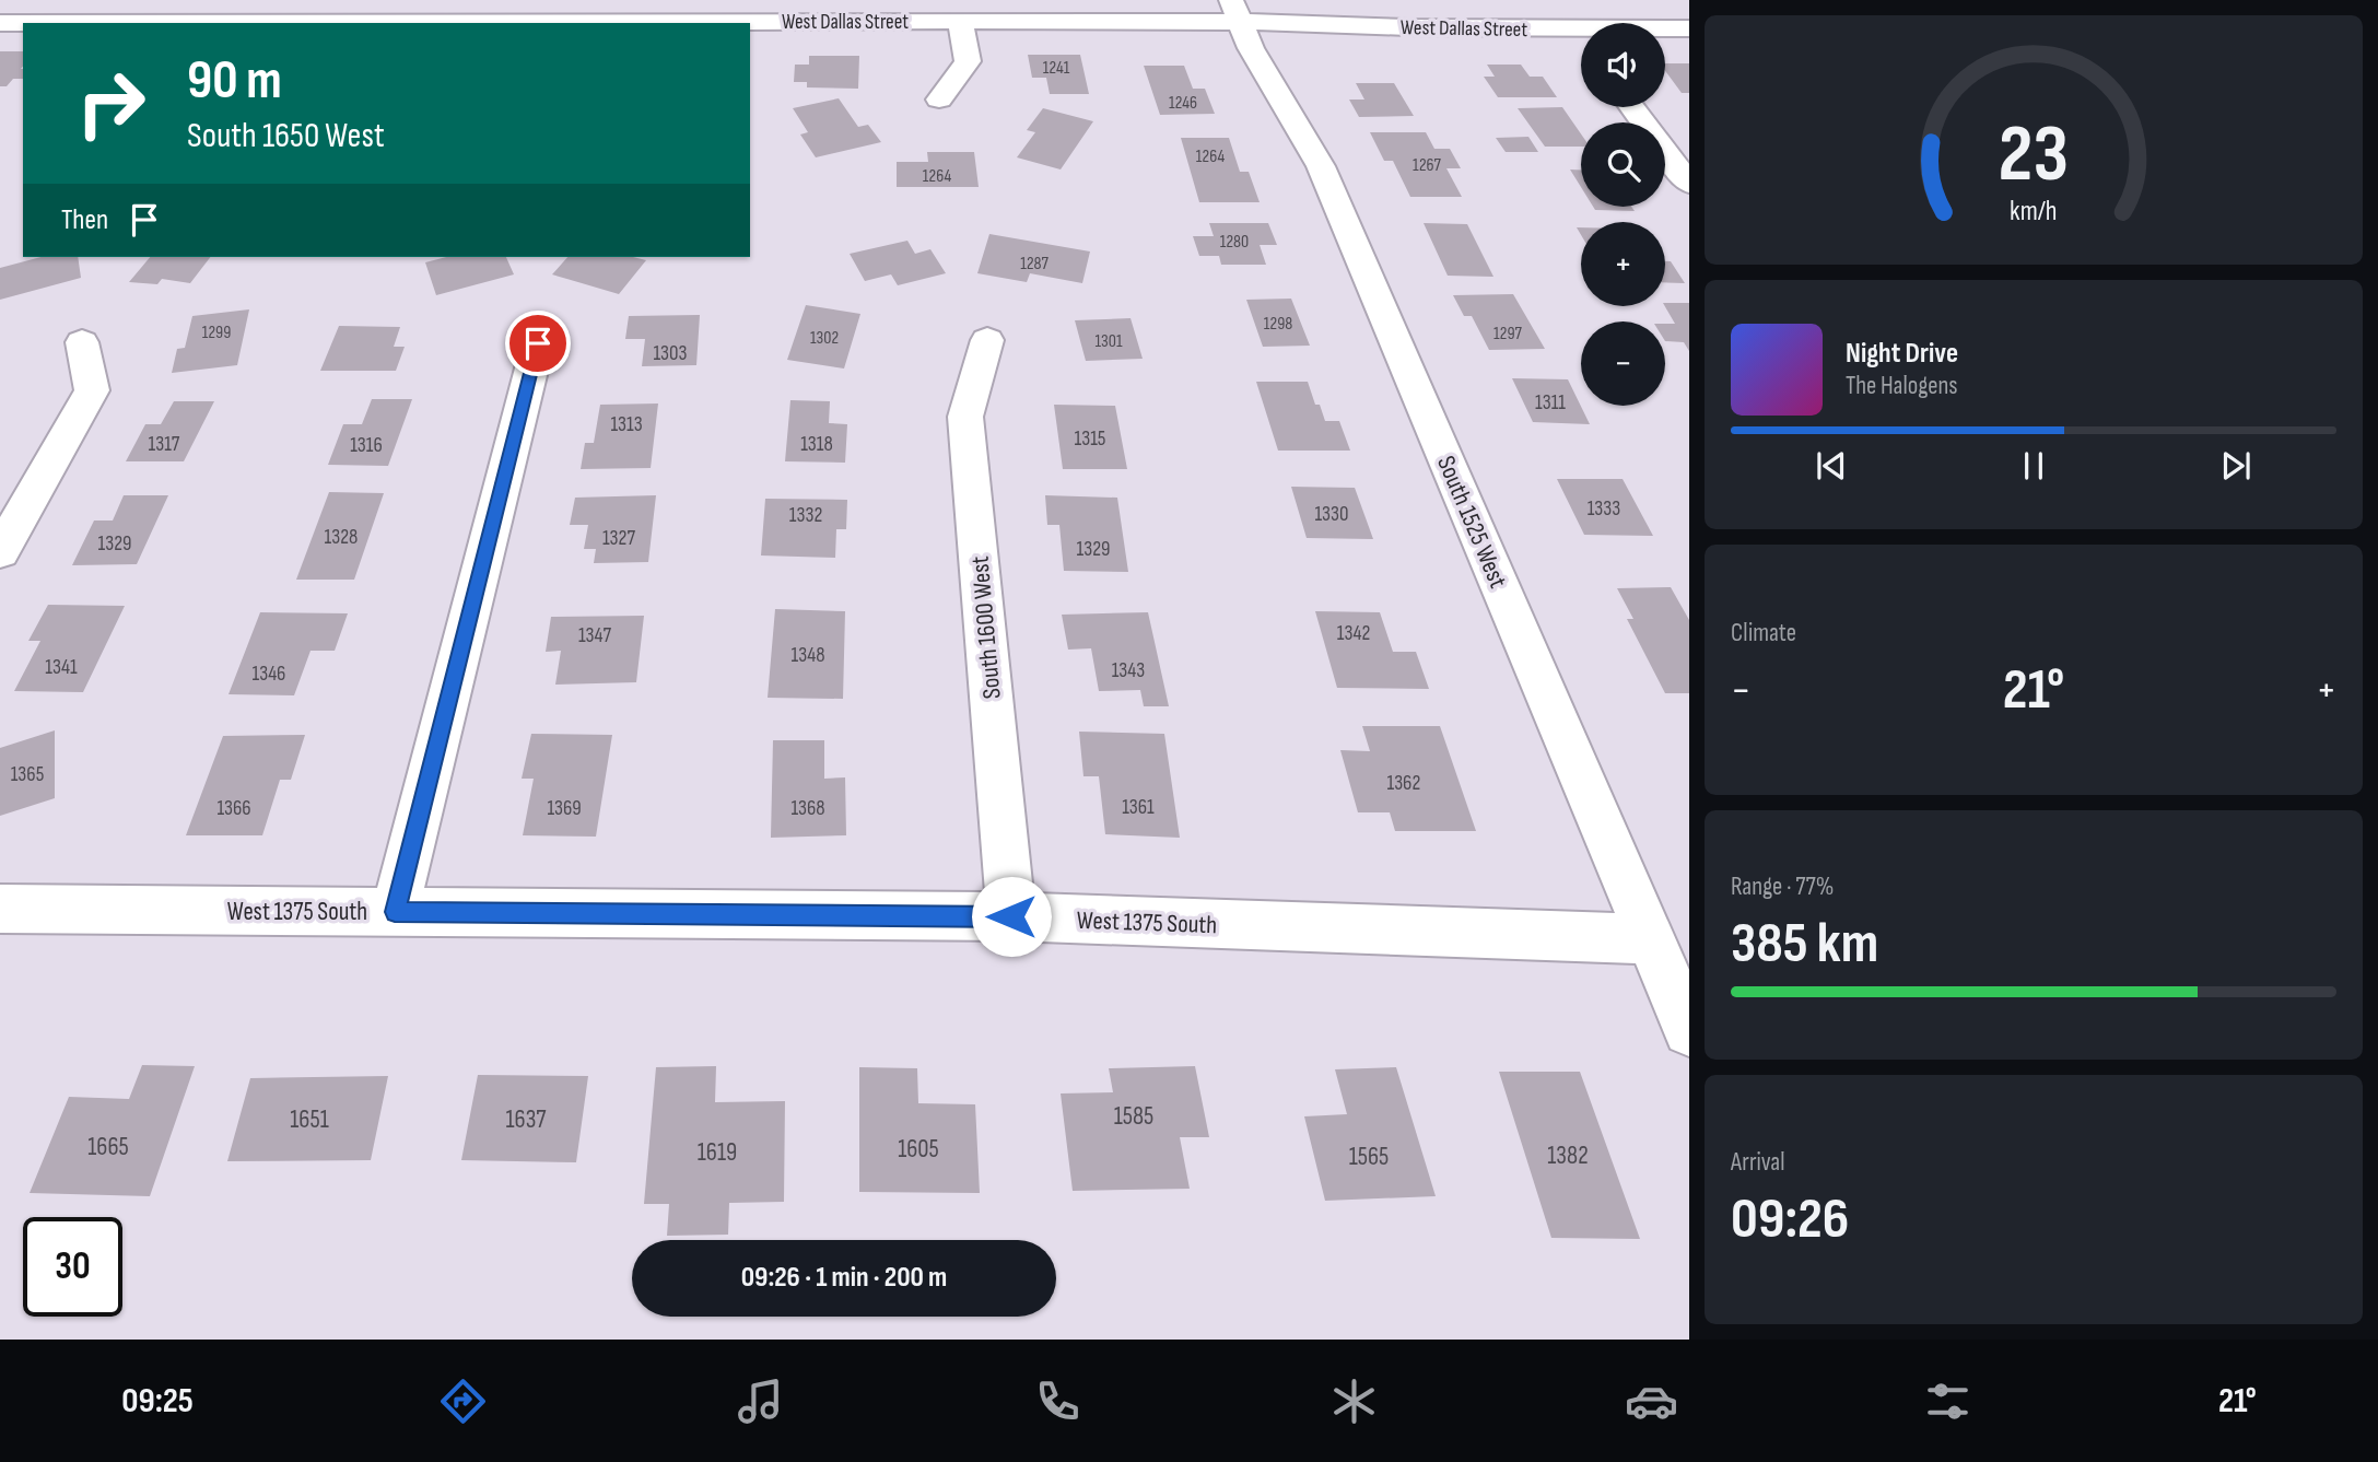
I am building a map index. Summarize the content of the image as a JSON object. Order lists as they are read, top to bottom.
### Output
{
  "streets": {
    "street": [
      "West Dallas Street",
      "South 1525 West",
      "South 1600 West",
      "West 1375 South"
    ]
  },
  "crossings": [
    ["West Dallas Street", "South 1525 West"],
    ["South 1525 West", "West 1375 South"],
    ["South 1600 West", "West 1375 South"]
  ],
  "house_numbers": [
    "1241",
    "1246",
    "1264",
    "1267",
    "1264",
    "1280",
    "1287",
    "1298",
    "1299",
    "1297",
    "1302",
    "1301",
    "1303",
    "1311",
    "1313",
    "1315",
    "1317",
    "1318",
    "1316",
    "1333",
    "1330",
    "1332",
    "1328",
    "1327",
    "1329",
    "1329",
    "1342",
    "1347",
    "1348",
    "1341",
    "1343",
    "1346",
    "1365",
    "1362",
    "1361",
    "1366",
    "1369",
    "1368",
    "1585",
    "1651",
    "1637",
    "1665",
    "1605",
    "1619",
    "1382",
    "1565"
  ],
  "page": {
    "map_buttons": ["+", "−"],
    "turn": ["90 m", "South 1650 West"],
    "then": "Then",
    "song": ["Night Drive", "The Halogens"],
    "tile": [
      "Climate",
      ["Range · 77%", "385 km"],
      ["Arrival", "09:26"]
    ],
    "heat": ["−", "21°", "+"],
    "limit": "30",
    "trip": "09:26 · 1 min · 200 m",
    "tabs": ["09:25", "21°"],
    "gauge": ["23", "km/h"]
  }
}
